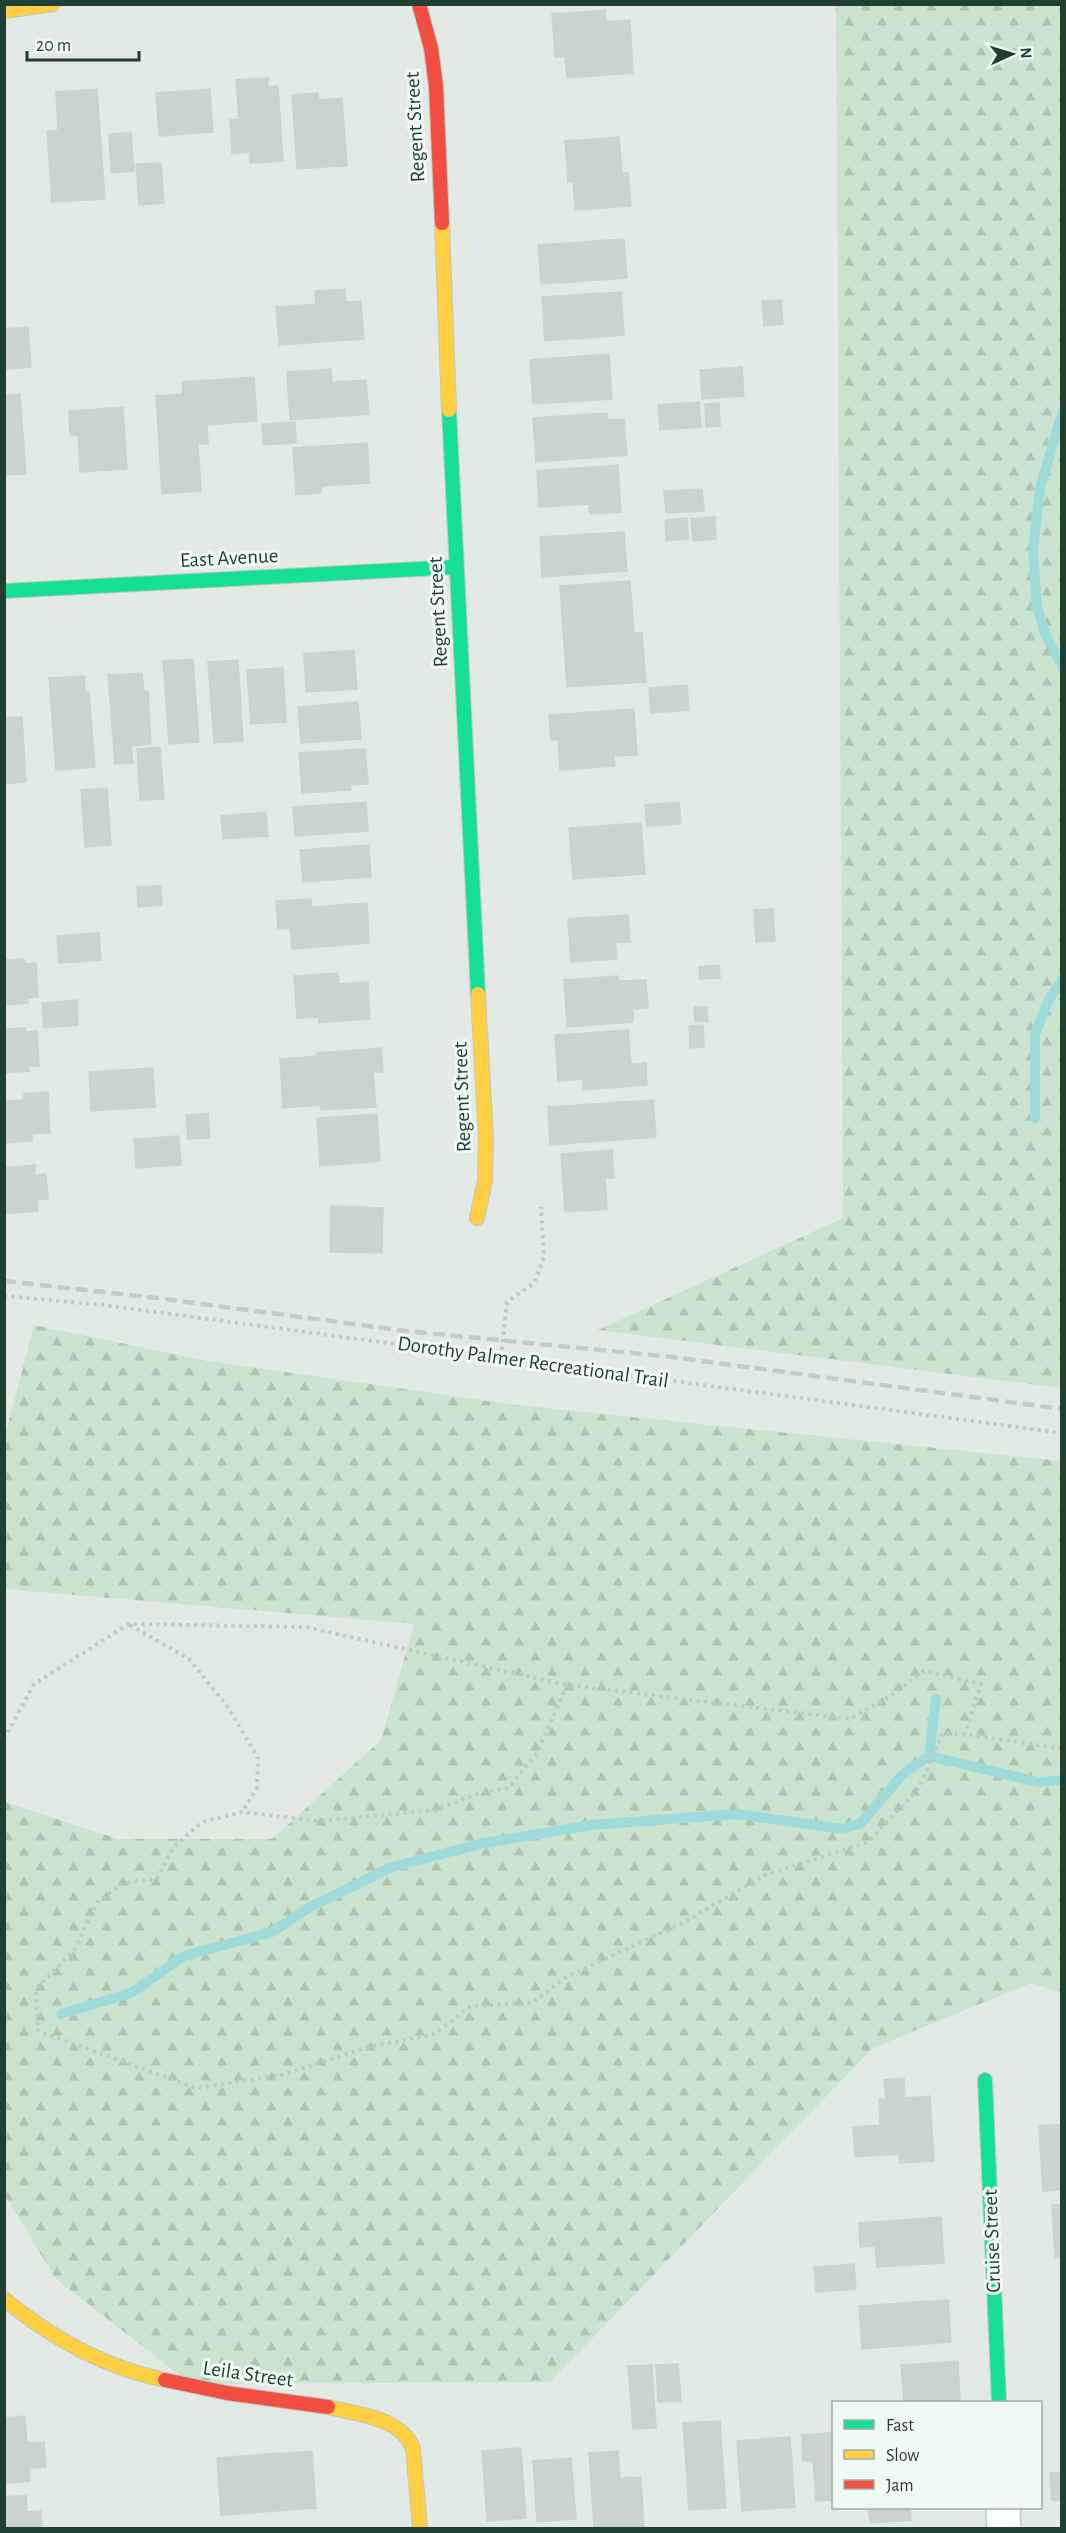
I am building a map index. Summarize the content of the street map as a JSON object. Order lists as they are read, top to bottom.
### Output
{
  "streets": {
    "street": [
      "Regent Street",
      "East Avenue",
      "Cruise Street",
      "Leila Street"
    ],
    "path": ["Dorothy Palmer Recreational Trail"]
  },
  "crossings": [
    ["Regent Street", "East Avenue"]
  ],
  "legend": ["Fast", "Slow", "Jam"],
  "scale_bar": "20 m",
  "north": "right"
}
